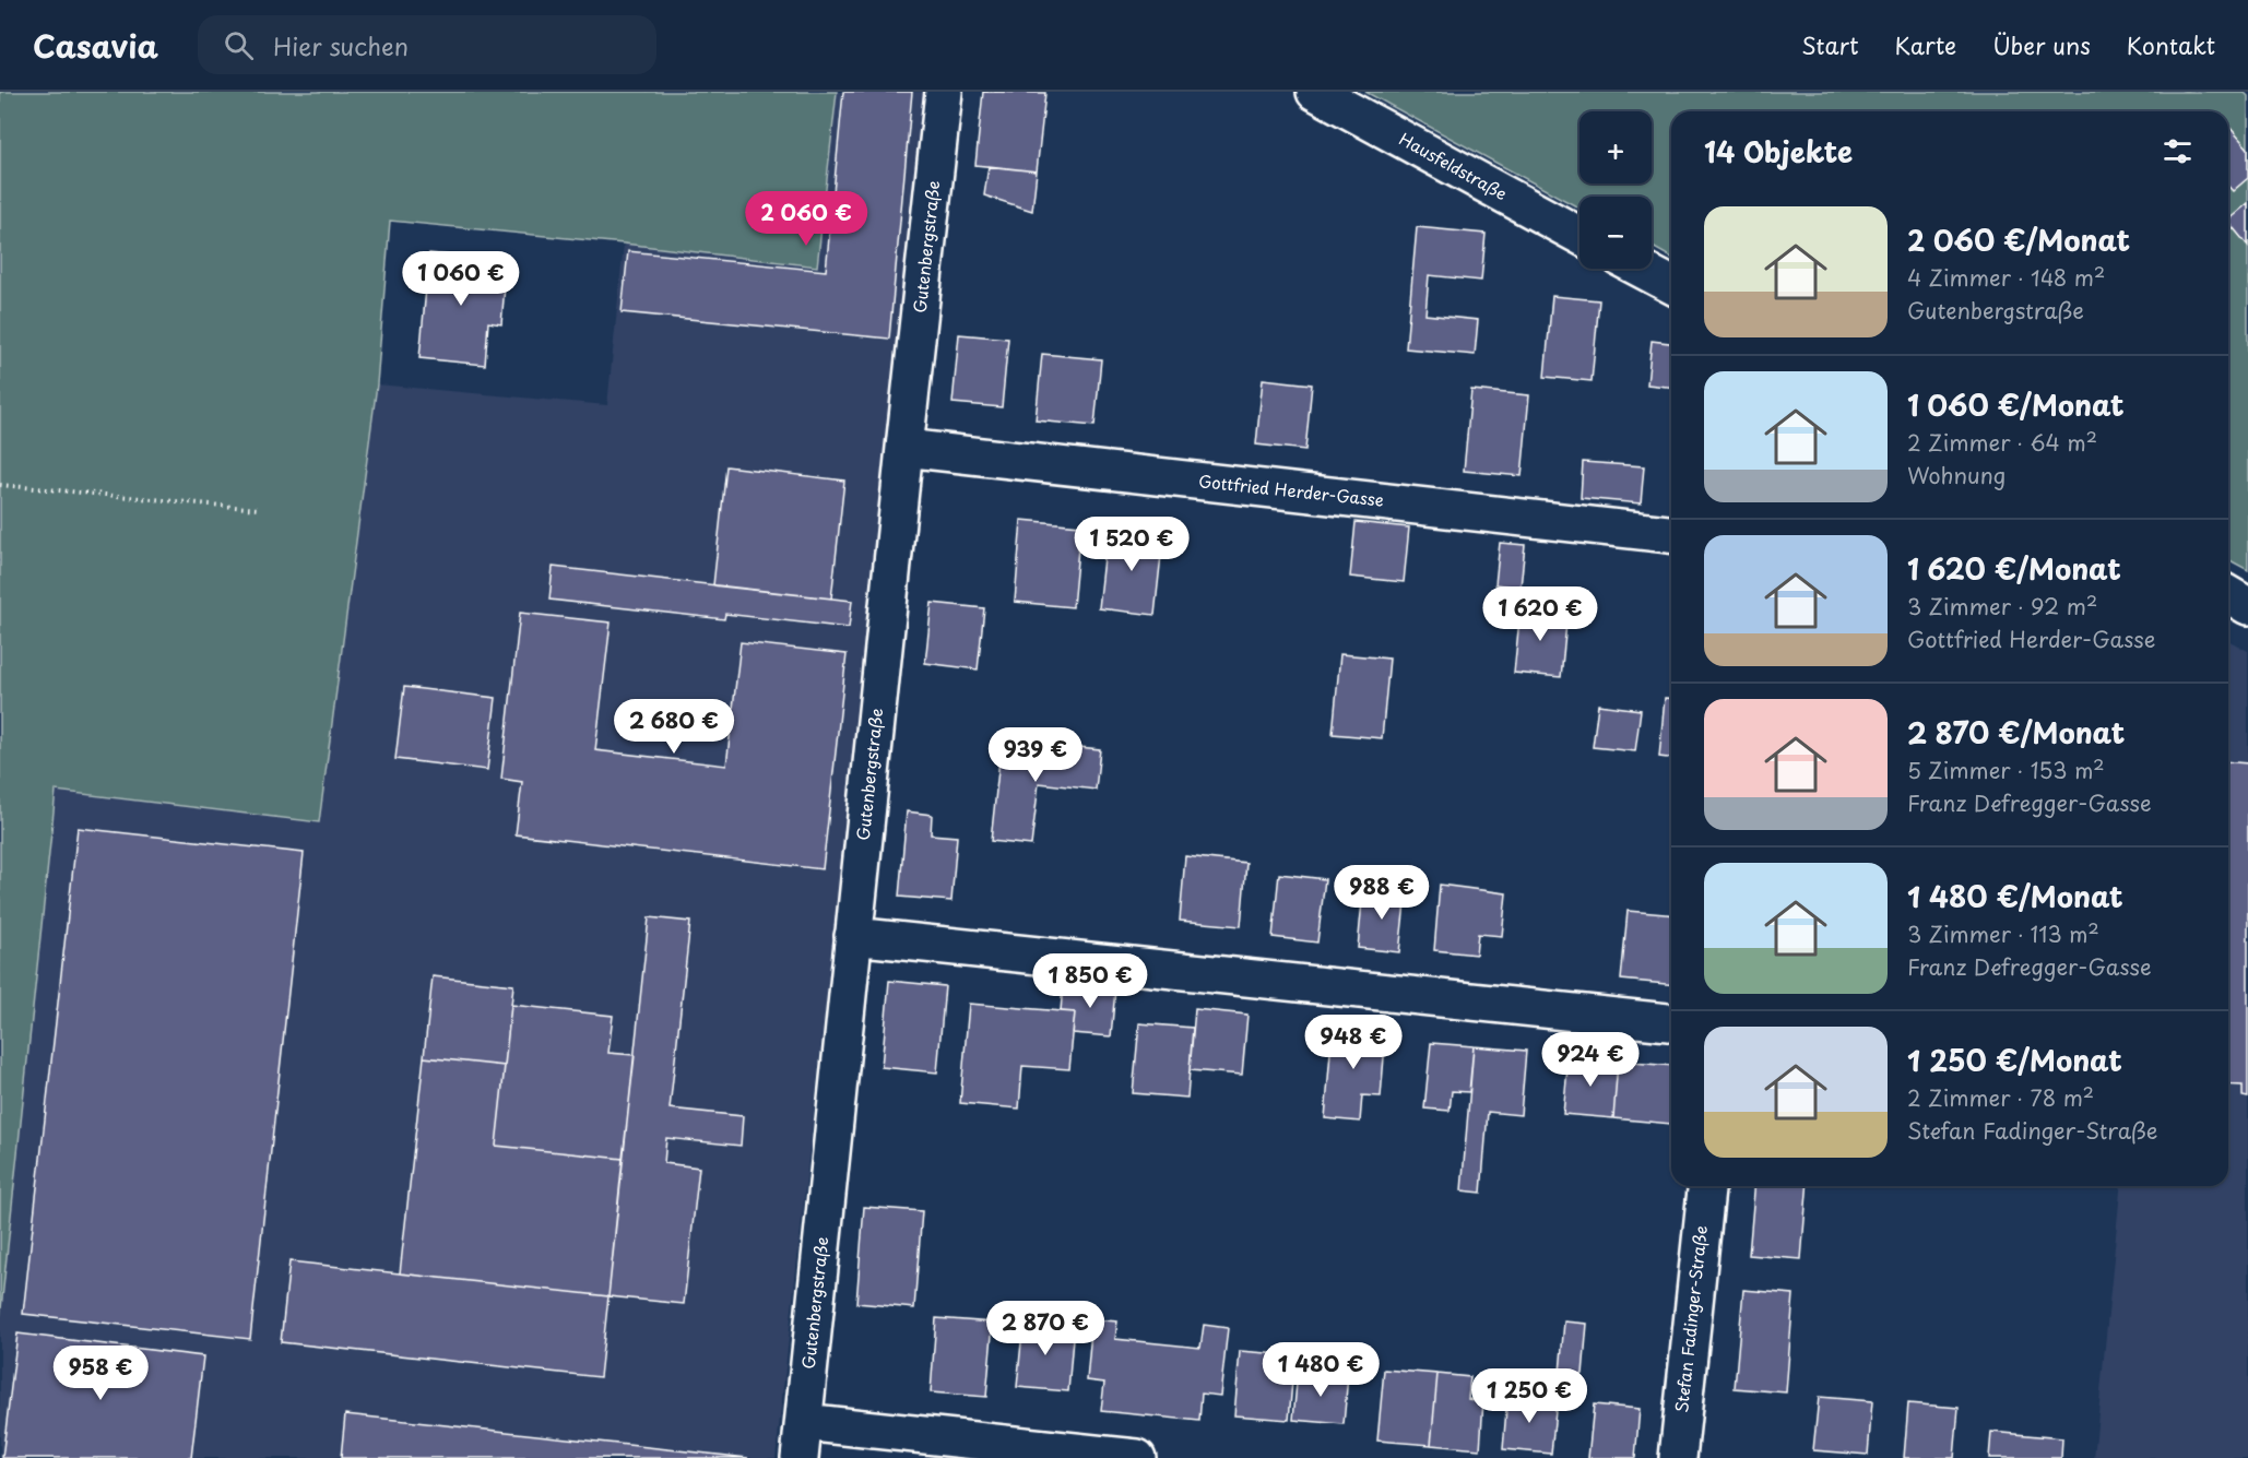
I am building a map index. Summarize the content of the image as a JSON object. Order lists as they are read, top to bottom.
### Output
{
  "streets": {
    "street": [
      "Hausfeldstraße",
      "Gutenbergstraße",
      "Gottfried Herder-Gasse",
      "Stefan Fadinger-Straße"
    ]
  },
  "crossings": [
    ["Gutenbergstraße", "Gottfried Herder-Gasse"]
  ],
  "page": {
    "header": "Casavia",
    "search": "Hier suchen",
    "nav": [
      "Start",
      "Karte",
      "Über uns",
      "Kontakt"
    ],
    "map_buttons": ["+", "−"],
    "heading": "14 Objekte",
    "list": [
      {
        "name": "2 060 €/Monat",
        "note": "4 Zimmer · 148 m² · Gutenbergstraße"
      },
      {
        "name": "1 060 €/Monat",
        "note": "2 Zimmer · 64 m² · Wohnung"
      },
      {
        "name": "1 620 €/Monat",
        "note": "3 Zimmer · 92 m² · Gottfried Herder-Gasse"
      },
      {
        "name": "2 870 €/Monat",
        "note": "5 Zimmer · 153 m² · Franz Defregger-Gasse"
      },
      {
        "name": "1 480 €/Monat",
        "note": "3 Zimmer · 113 m² · Franz Defregger-Gasse"
      },
      {
        "name": "1 250 €/Monat",
        "note": "2 Zimmer · 78 m² · Stefan Fadinger-Straße"
      }
    ],
    "price": [
      "2 060 €",
      "1 060 €",
      "1 520 €",
      "1 620 €",
      "2 680 €",
      "939 €",
      "988 €",
      "1 850 €",
      "948 €",
      "924 €",
      "2 870 €",
      "1 480 €",
      "958 €",
      "1 250 €"
    ]
  }
}
